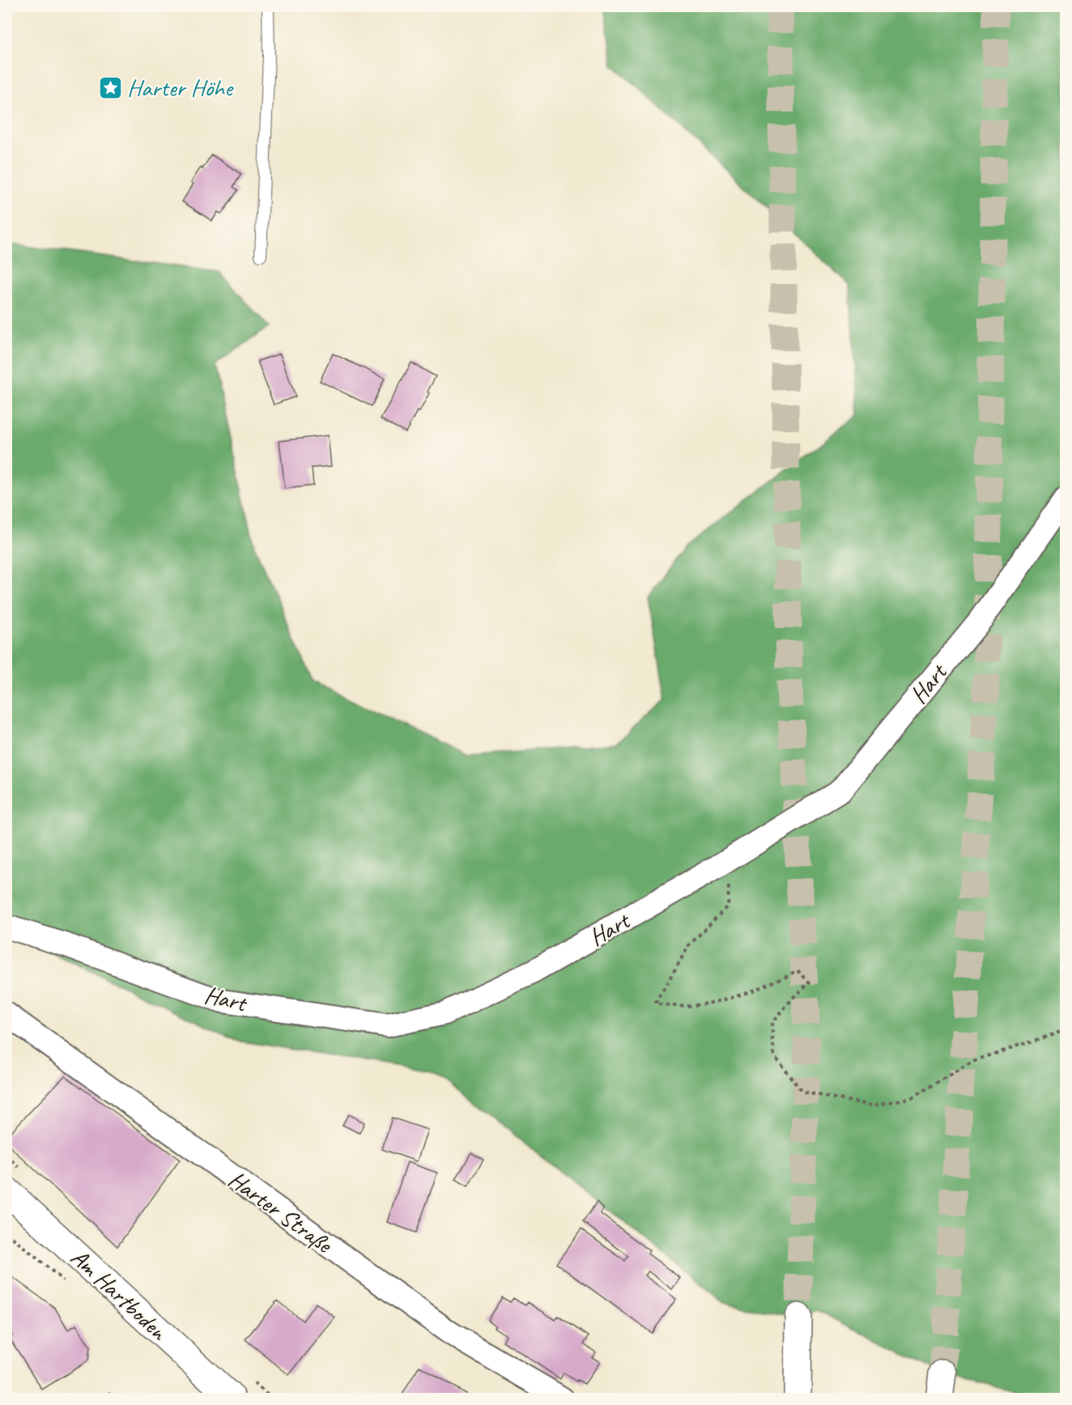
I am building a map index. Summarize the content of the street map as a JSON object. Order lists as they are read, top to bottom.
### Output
{
  "streets": {
    "main road": ["Am Hartboden"],
    "street": ["Hart", "Harter Straße"]
  },
  "places": {
    "place": ["Harter Höhe"]
  }
}
